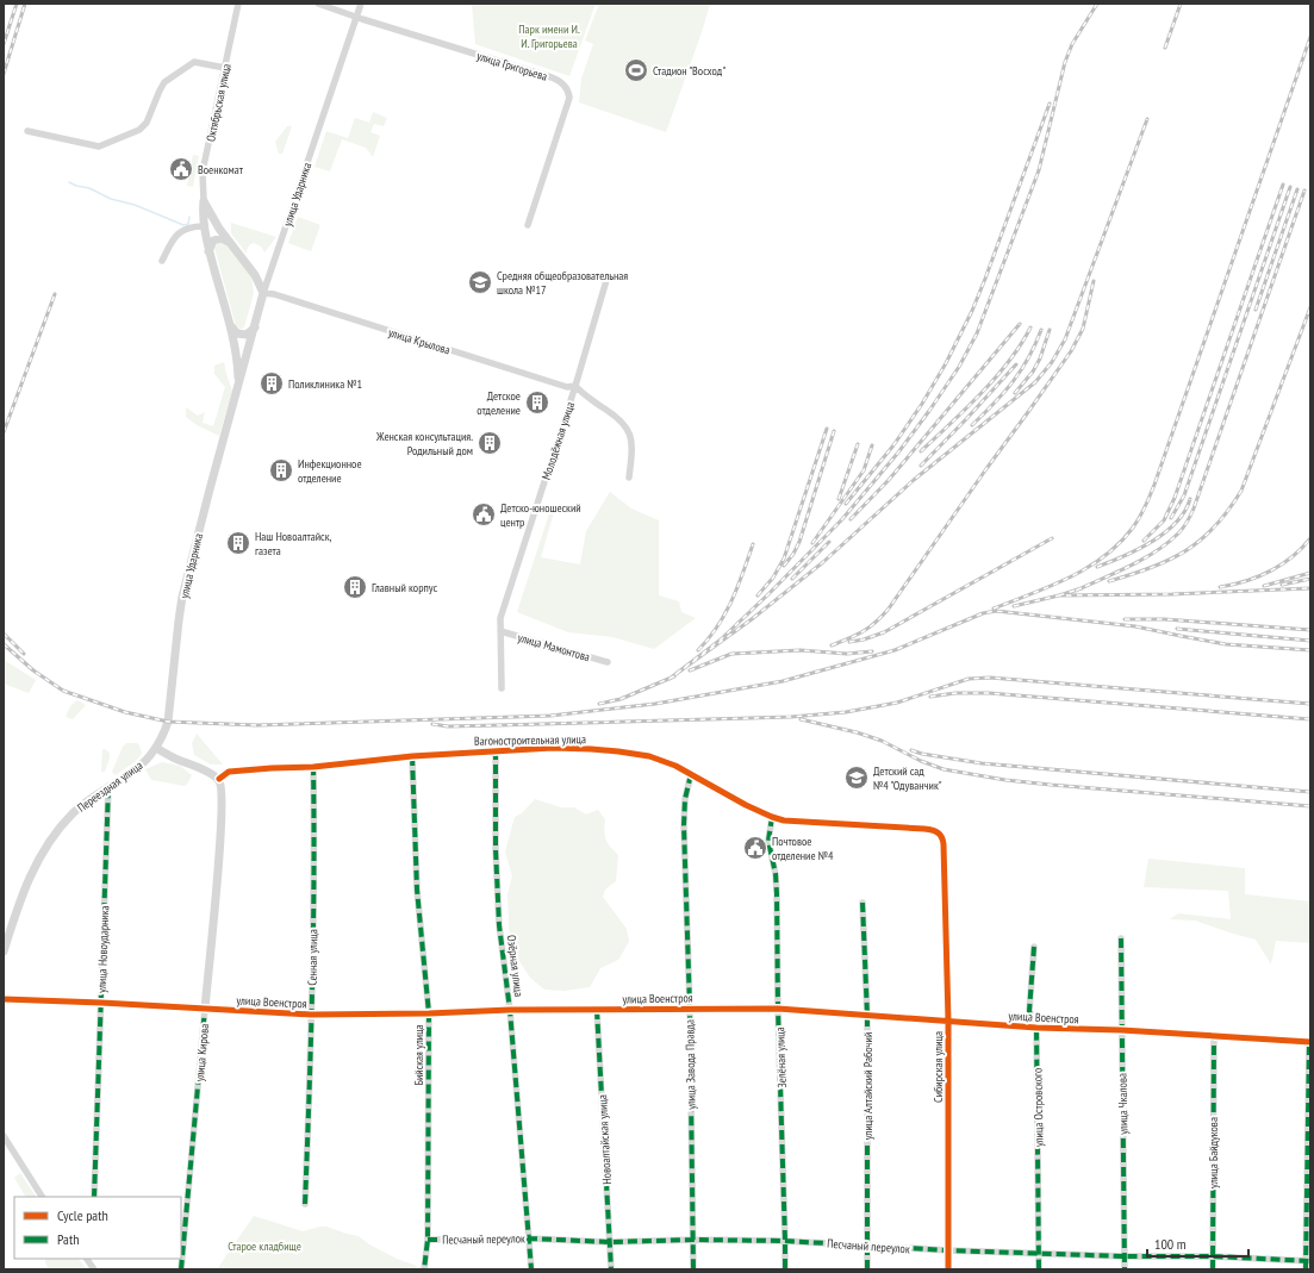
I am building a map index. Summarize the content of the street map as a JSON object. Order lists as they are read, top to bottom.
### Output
{
  "streets": {
    "street": [
      "улица Григорьева",
      "Октябрьская улица",
      "улица Ударника",
      "улица Крылова",
      "Молодёжная улица",
      "улица Мамонтова",
      "Вагоностроительная улица",
      "Переездная улица",
      "улица Новоударника",
      "Сенная улица",
      "Озёрная улица",
      "улица Военстроя",
      "улица Кирова",
      "Бийская улица",
      "Зелёная улица",
      "улица Завода Правда",
      "Сибирская улица",
      "улица Алтайский Рабочий",
      "улица Чкалова",
      "улица Островского",
      "Новоалтайская улица",
      "улица Байдукова",
      "Песчаный переулок"
    ]
  },
  "crossings": [
    ["улица Григорьева", "улица Ударника"],
    ["Октябрьская улица", "улица Ударника"],
    ["Октябрьская улица", "улица Крылова"],
    ["улица Ударника", "улица Крылова"],
    ["улица Ударника", "Переездная улица"],
    ["улица Крылова", "Молодёжная улица"],
    ["Молодёжная улица", "улица Мамонтова"],
    ["Вагоностроительная улица", "Сенная улица"],
    ["Вагоностроительная улица", "Озёрная улица"],
    ["Вагоностроительная улица", "улица Кирова"],
    ["Вагоностроительная улица", "Бийская улица"],
    ["Вагоностроительная улица", "Зелёная улица"],
    ["Вагоностроительная улица", "улица Завода Правда"],
    ["Вагоностроительная улица", "Сибирская улица"],
    ["Переездная улица", "улица Новоударника"],
    ["улица Новоударника", "улица Военстроя"],
    ["Сенная улица", "улица Военстроя"],
    ["Озёрная улица", "улица Военстроя"],
    ["Озёрная улица", "Песчаный переулок"],
    ["улица Военстроя", "улица Кирова"],
    ["улица Военстроя", "Бийская улица"],
    ["улица Военстроя", "Зелёная улица"],
    ["улица Военстроя", "улица Завода Правда"],
    ["улица Военстроя", "Сибирская улица"],
    ["улица Военстроя", "улица Алтайский Рабочий"],
    ["улица Военстроя", "улица Чкалова"],
    ["улица Военстроя", "улица Островского"],
    ["улица Военстроя", "Новоалтайская улица"],
    ["улица Военстроя", "улица Байдукова"],
    ["Бийская улица", "Песчаный переулок"],
    ["Зелёная улица", "Песчаный переулок"],
    ["улица Завода Правда", "Песчаный переулок"],
    ["Сибирская улица", "Песчаный переулок"],
    ["улица Алтайский Рабочий", "Песчаный переулок"],
    ["улица Чкалова", "Песчаный переулок"],
    ["улица Островского", "Песчаный переулок"],
    ["Новоалтайская улица", "Песчаный переулок"],
    ["улица Байдукова", "Песчаный переулок"]
  ],
  "parks": ["Парк имени И. И. Григорьева", "Старое кладбище"],
  "places": {
    "sports": ["Стадион \"Восход\""],
    "public building": ["Военкомат", "Детско-юношеский центр", "Почтовое отделение №4"],
    "school or university": ["Средняя общеобразовательная школа №17", "Детский сад №4 \"Одуванчик\""],
    "building": [
      "Поликлиника №1",
      "Детское отделение",
      "Женская консультация. Родильный дом",
      "Инфекционное отделение",
      "Наш Новоалтайск, газета",
      "Главный корпус"
    ]
  },
  "legend": ["Cycle path", "Path"],
  "scale_bar": "100 m"
}
